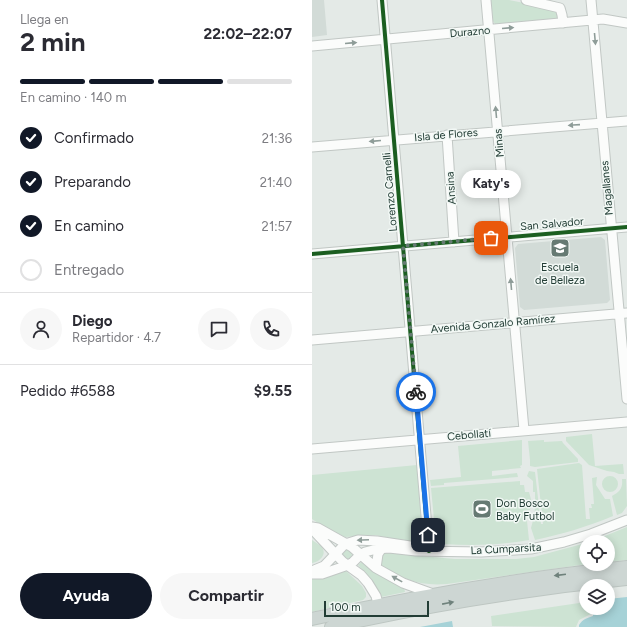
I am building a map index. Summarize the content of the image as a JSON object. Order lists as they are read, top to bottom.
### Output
{
  "streets": {
    "street": [
      "Durazno",
      "Isla de Flores",
      "Minas",
      "Ansina",
      "Magallanes",
      "Lorenzo Carnelli",
      "San Salvador",
      "Avenida Gonzalo Ramírez",
      "Cebollatí",
      "La Cumparsita"
    ]
  },
  "crossings": [
    ["Durazno", "Minas"],
    ["Durazno", "Magallanes"],
    ["Durazno", "Lorenzo Carnelli"],
    ["Isla de Flores", "Minas"],
    ["Isla de Flores", "Ansina"],
    ["Isla de Flores", "Magallanes"],
    ["Isla de Flores", "Lorenzo Carnelli"],
    ["Minas", "San Salvador"],
    ["Minas", "Avenida Gonzalo Ramírez"],
    ["Minas", "Cebollatí"],
    ["Ansina", "San Salvador"],
    ["Magallanes", "San Salvador"],
    ["Magallanes", "Avenida Gonzalo Ramírez"],
    ["Lorenzo Carnelli", "San Salvador"],
    ["Lorenzo Carnelli", "Avenida Gonzalo Ramírez"],
    ["Lorenzo Carnelli", "Cebollatí"],
    ["Lorenzo Carnelli", "La Cumparsita"]
  ],
  "one_way": ["Durazno", "Isla de Flores", "Minas"],
  "places": {
    "other": ["Katy's"],
    "school or university": ["Escuela de Belleza"],
    "sports": ["Don Bosco Baby Futbol"]
  },
  "scale_bar": "100 m",
  "page": {
    "heading": ["2 min", "Llega en", "22:02–22:07"],
    "panel": [
      "Diego",
      "Repartidor · 4.7",
      "Pedido #6588",
      "$9.55"
    ],
    "bar": "En camino · 140 m",
    "list": [
      ["Confirmado", "21:36"],
      ["Preparando", "21:40"],
      ["En camino", "21:57"],
      "Entregado"
    ],
    "bubble": "Katy's",
    "buttons": ["Ayuda", "Compartir"],
    "scale": "100 m"
  }
}
